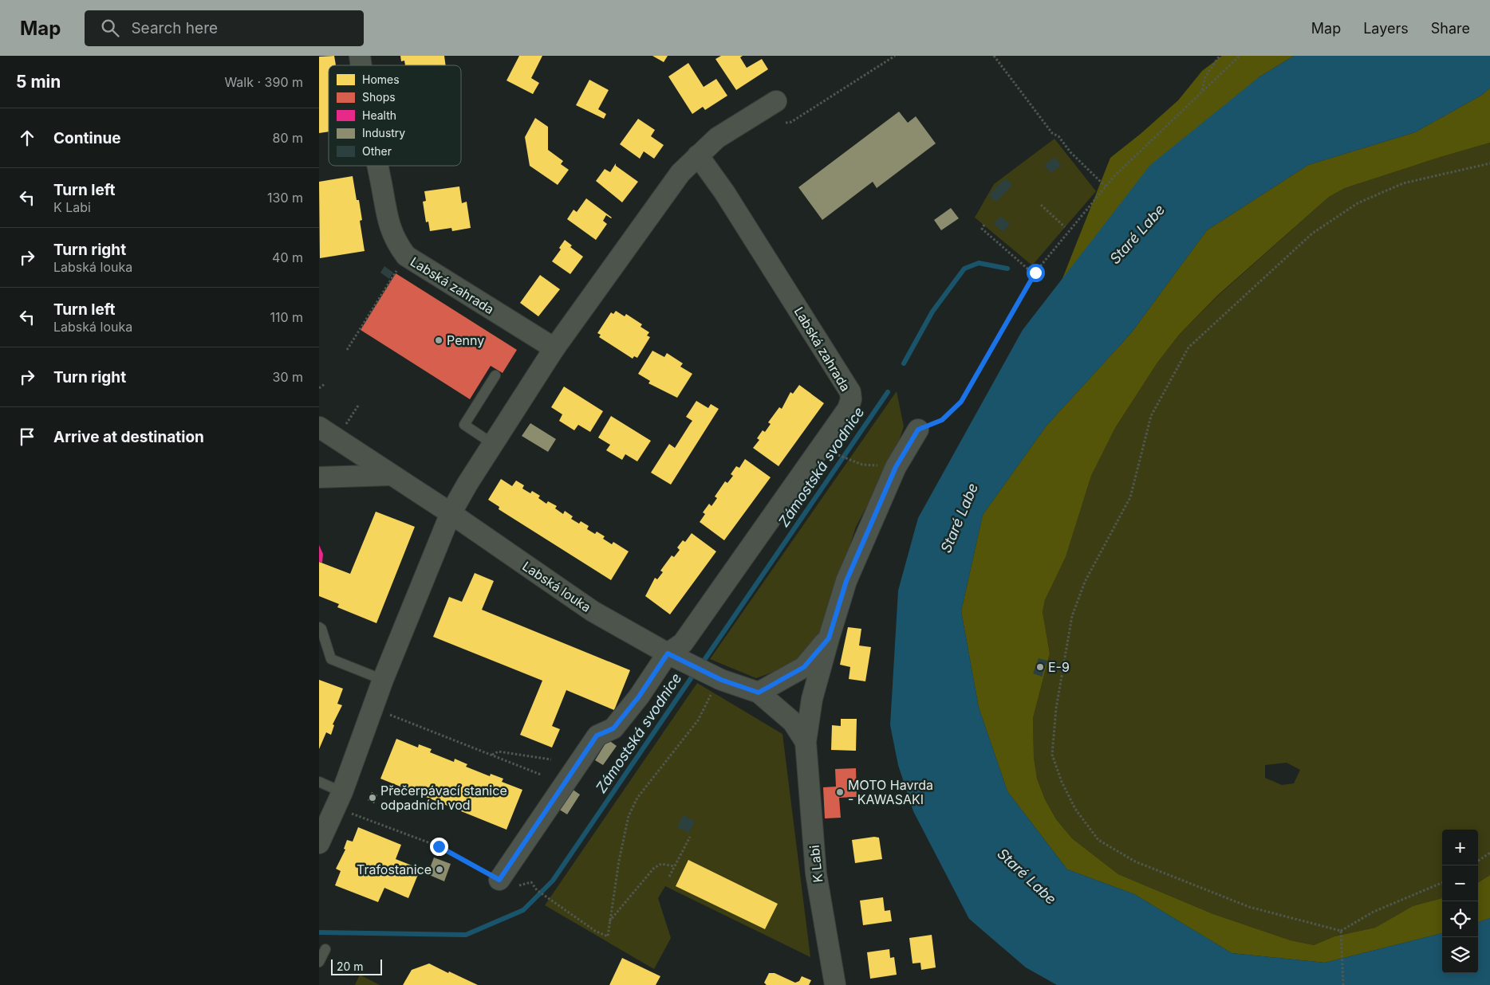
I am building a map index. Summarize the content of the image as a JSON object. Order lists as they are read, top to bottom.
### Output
{
  "streets": {
    "street": ["Labská zahrada", "Labská louka", "K Labi"]
  },
  "crossings": [
    ["Labská zahrada", "Labská louka"],
    ["Labská louka", "K Labi"]
  ],
  "water": ["Staré Labe", "Zámostská svodnice"],
  "places": [
    "Penny",
    "E-9",
    "MOTO Havrda - KAWASAKI",
    "Přečerpávací stanice odpadních vod",
    "Trafostanice"
  ],
  "legend": [
    "Homes",
    "Shops",
    "Health",
    "Industry",
    "Other"
  ],
  "scale_bar": "20 m",
  "page": {
    "header": "Map",
    "search": "Search here",
    "nav": ["Map", "Layers", "Share"],
    "heading": ["5 min", "Walk · 390 m"],
    "list": [
      ["Continue", "80 m"],
      ["Turn left", "K Labi", "130 m"],
      ["Turn right", "Labská louka", "40 m"],
      ["Turn left", "Labská louka", "110 m"],
      ["Turn right", "30 m"],
      "Arrive at destination"
    ],
    "map_buttons": ["+", "−"],
    "scale": "20 m"
  }
}
